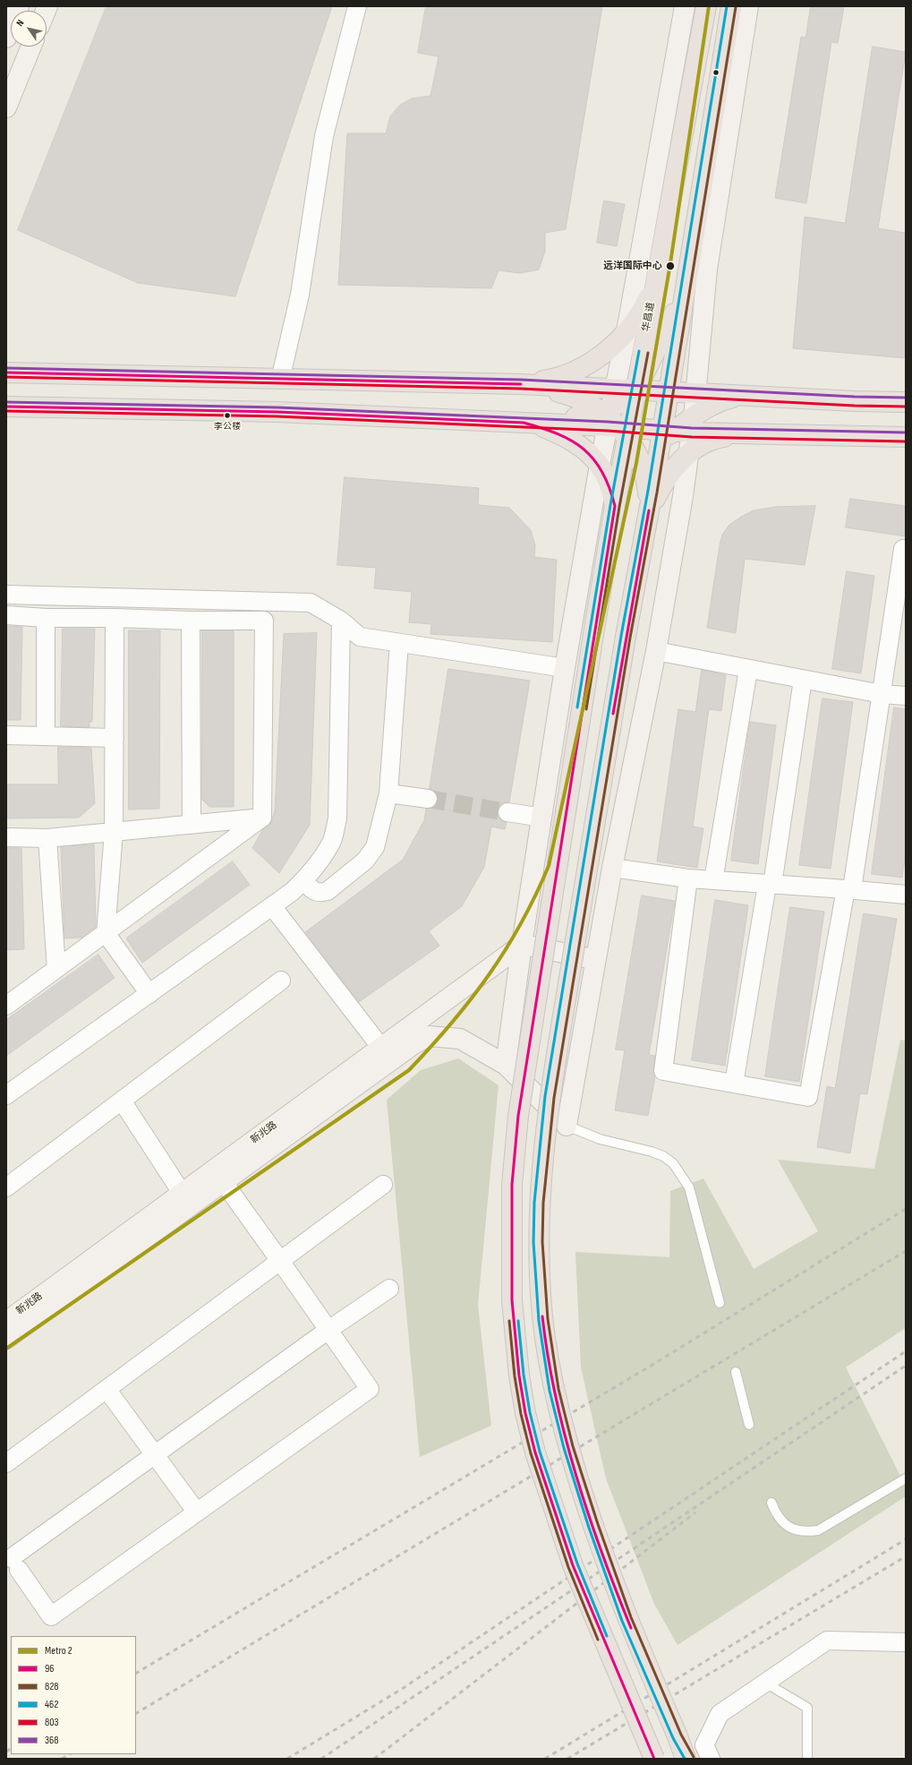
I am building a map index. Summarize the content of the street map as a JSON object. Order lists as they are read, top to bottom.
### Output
{
  "streets": {
    "main road": ["华昌道"],
    "street": ["新兆路"]
  },
  "places": ["远洋国际中心", "李公楼"],
  "lines": [
    "metro line 2",
    "transit line 462",
    "transit line 828",
    "transit line 368",
    "transit line 96",
    "transit line 803"
  ],
  "legend": [
    "Metro 2",
    "96",
    "828",
    "462",
    "803",
    "368"
  ],
  "north": "top left"
}
